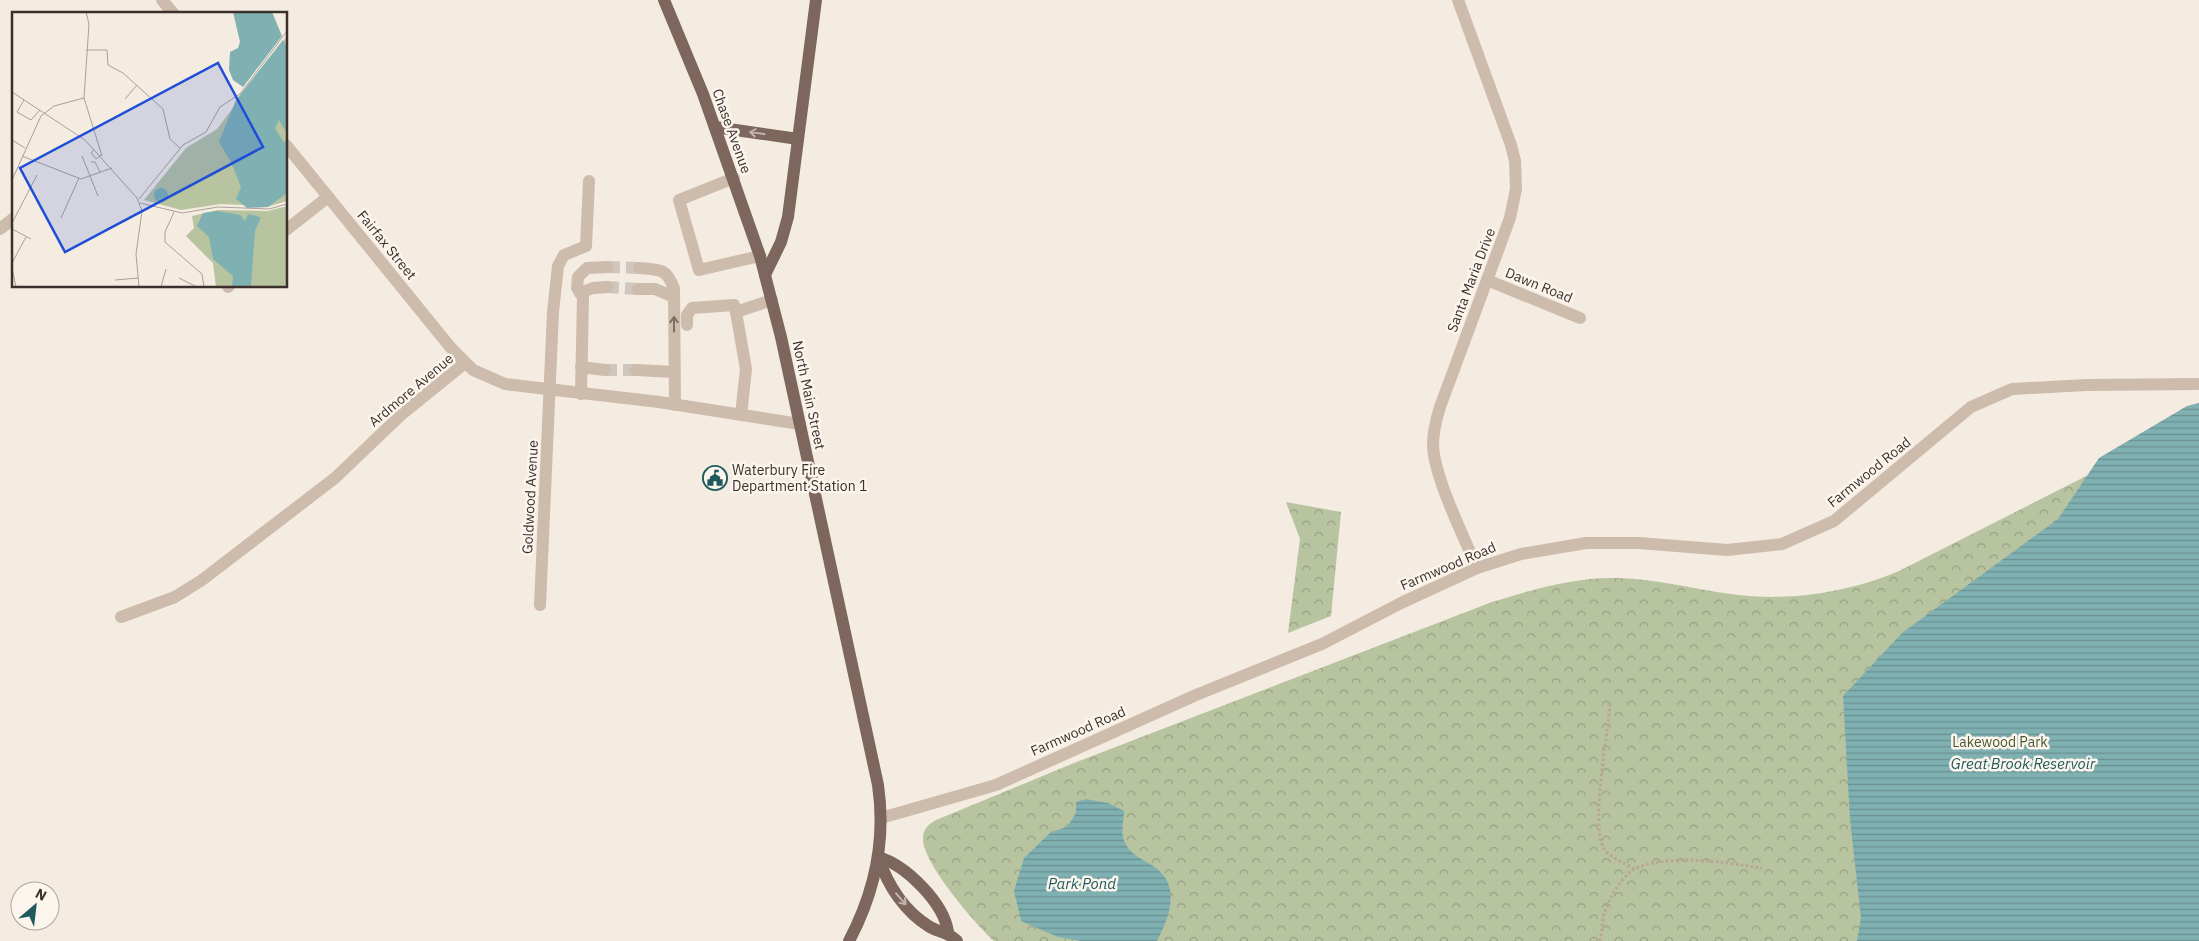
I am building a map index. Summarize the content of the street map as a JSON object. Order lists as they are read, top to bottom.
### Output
{
  "streets": {
    "main road": ["Chase Avenue", "North Main Street"],
    "street": [
      "Fairfax Street",
      "Santa Maria Drive",
      "Dawn Road",
      "Ardmore Avenue",
      "Farmwood Road",
      "Goldwood Avenue"
    ]
  },
  "crossings": [
    ["Chase Avenue", "North Main Street"],
    ["Fairfax Street", "Ardmore Avenue"],
    ["Santa Maria Drive", "Dawn Road"],
    ["Santa Maria Drive", "Farmwood Road"],
    ["Ardmore Avenue", "North Main Street"],
    ["Ardmore Avenue", "Goldwood Avenue"],
    ["North Main Street", "Farmwood Road"]
  ],
  "water": ["Great Brook Reservoir", "Park Pond"],
  "parks": ["Lakewood Park"],
  "places": {
    "public building": ["Waterbury Fire Department Station 1"]
  },
  "north": "top right"
}
